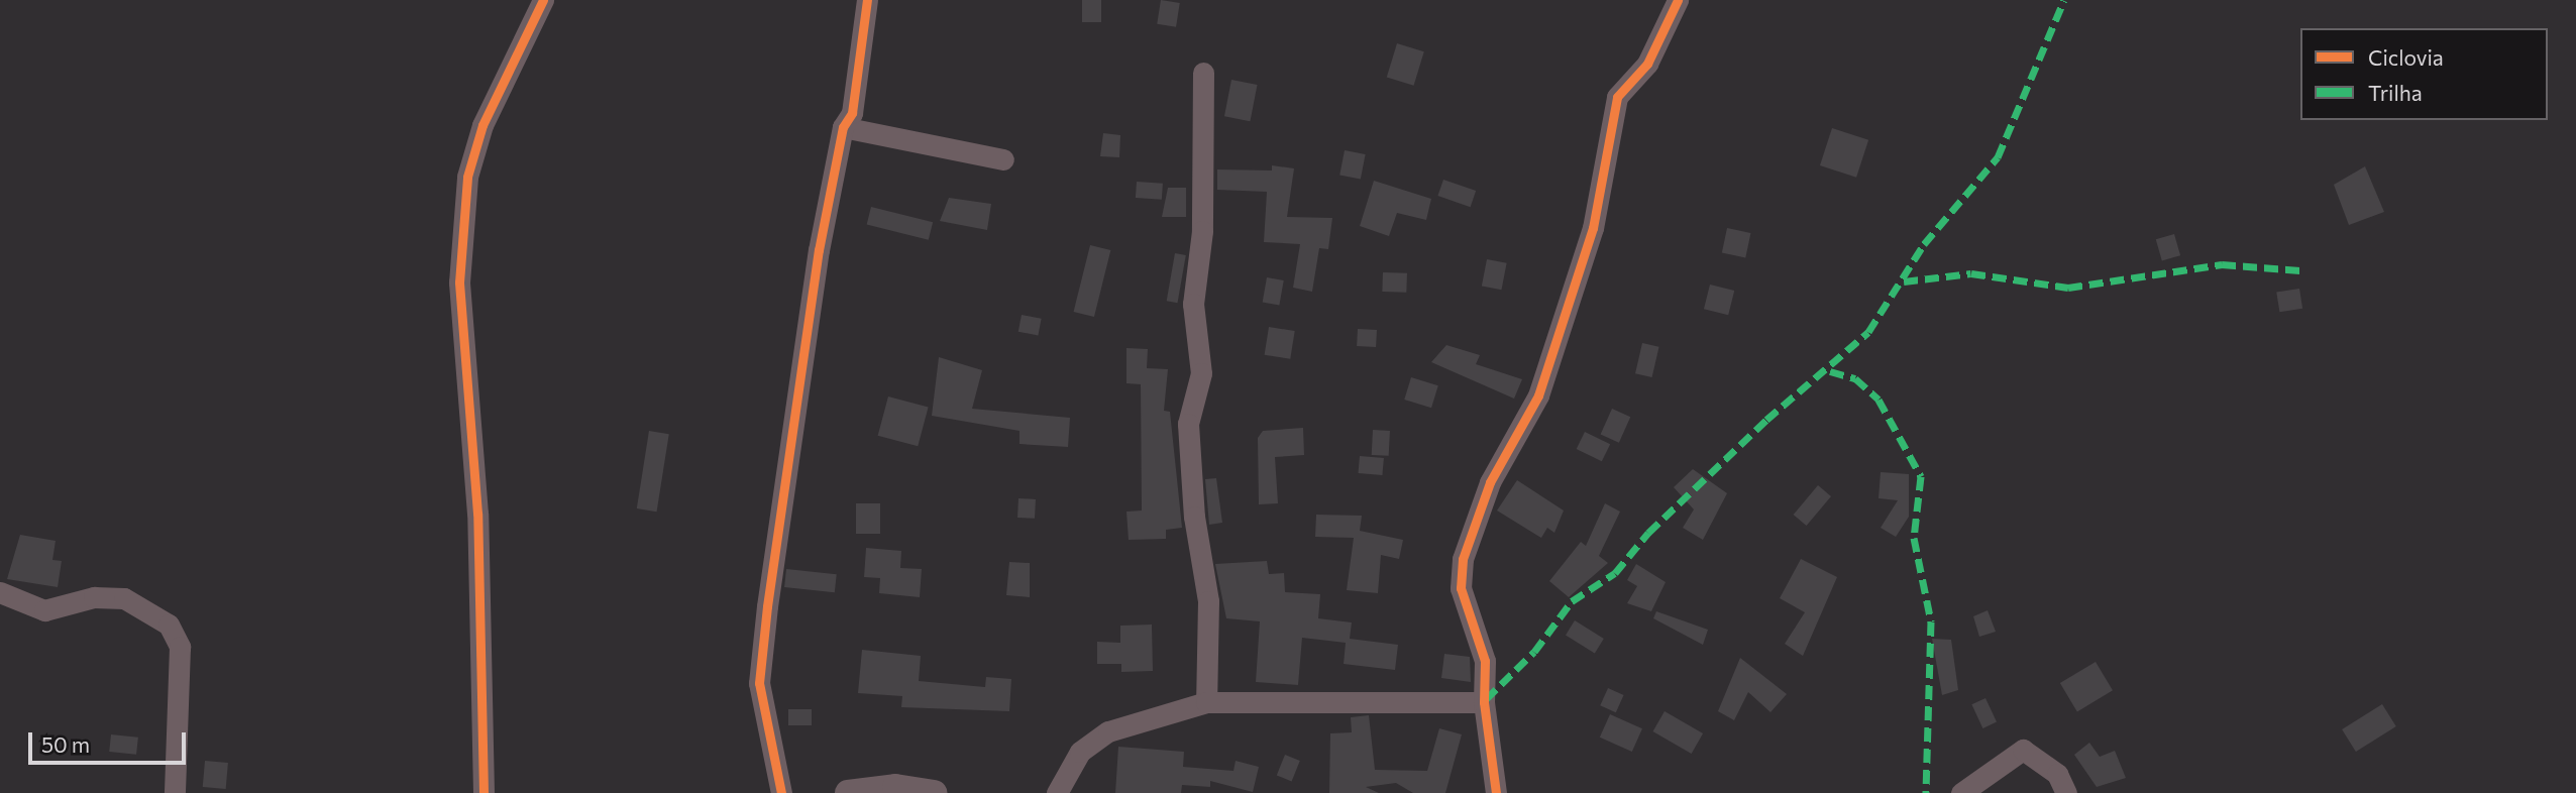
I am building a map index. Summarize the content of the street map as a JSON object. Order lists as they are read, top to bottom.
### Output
{
  "legend": ["Ciclovia", "Trilha"],
  "scale_bar": "50 m"
}
